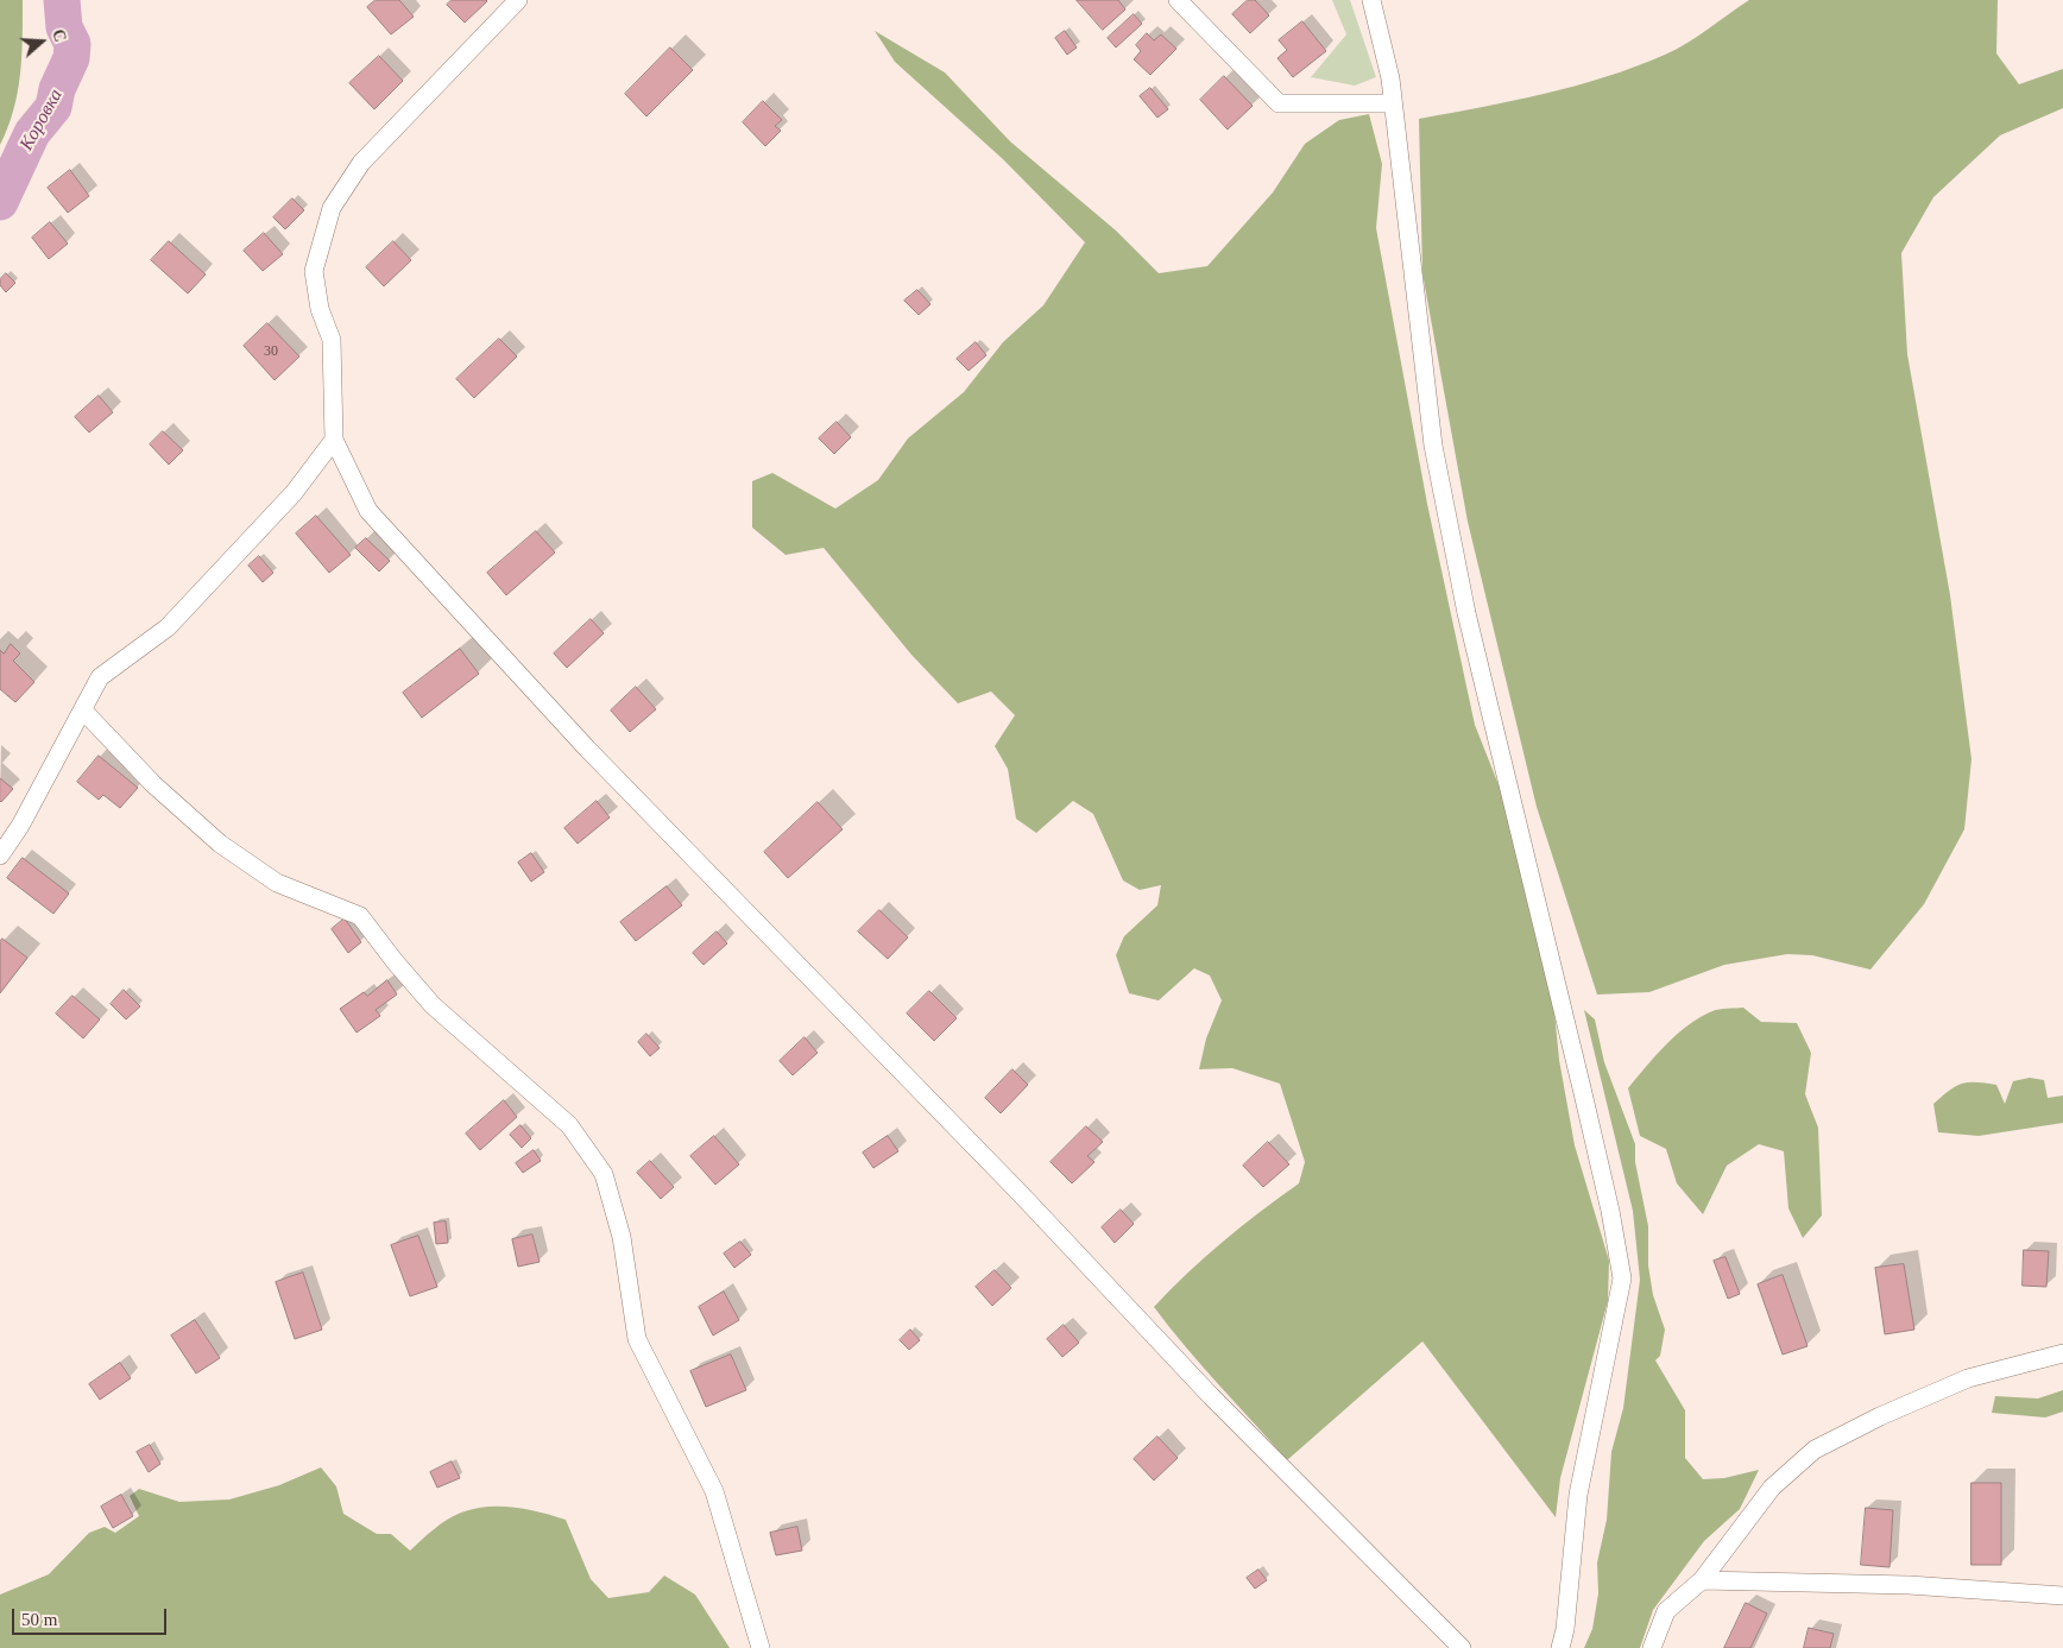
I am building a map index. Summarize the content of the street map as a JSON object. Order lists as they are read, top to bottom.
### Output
{
  "water": ["Коровка"],
  "house_numbers": ["30"],
  "scale_bar": "50 m",
  "north": "right"
}
